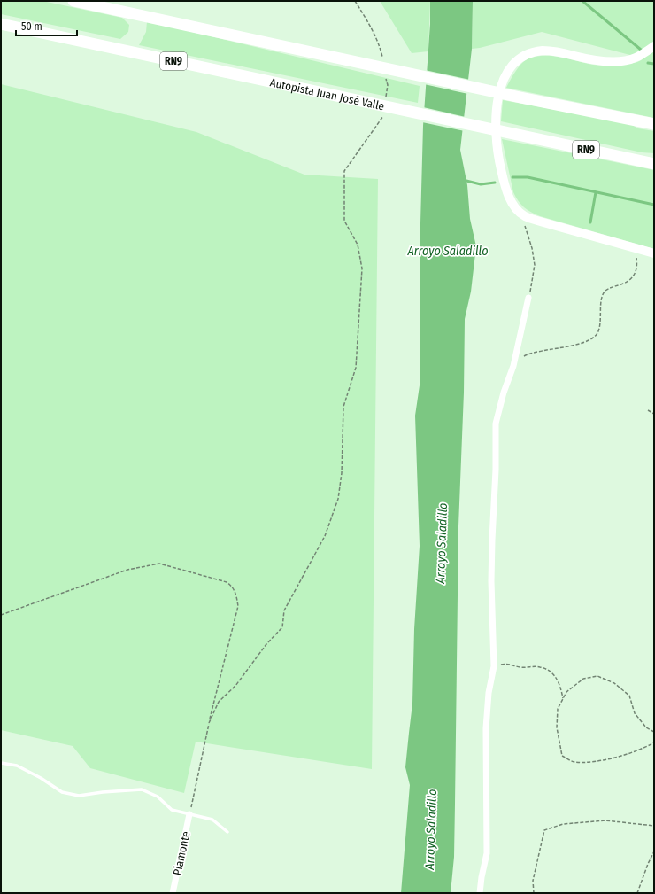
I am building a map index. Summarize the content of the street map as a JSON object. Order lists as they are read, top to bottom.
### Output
{
  "streets": {
    "highway": ["RN9", "Autopista Juan José Valle"],
    "street": ["Piamonte"]
  },
  "water": ["Arroyo Saladillo"],
  "scale_bar": "50 m"
}
